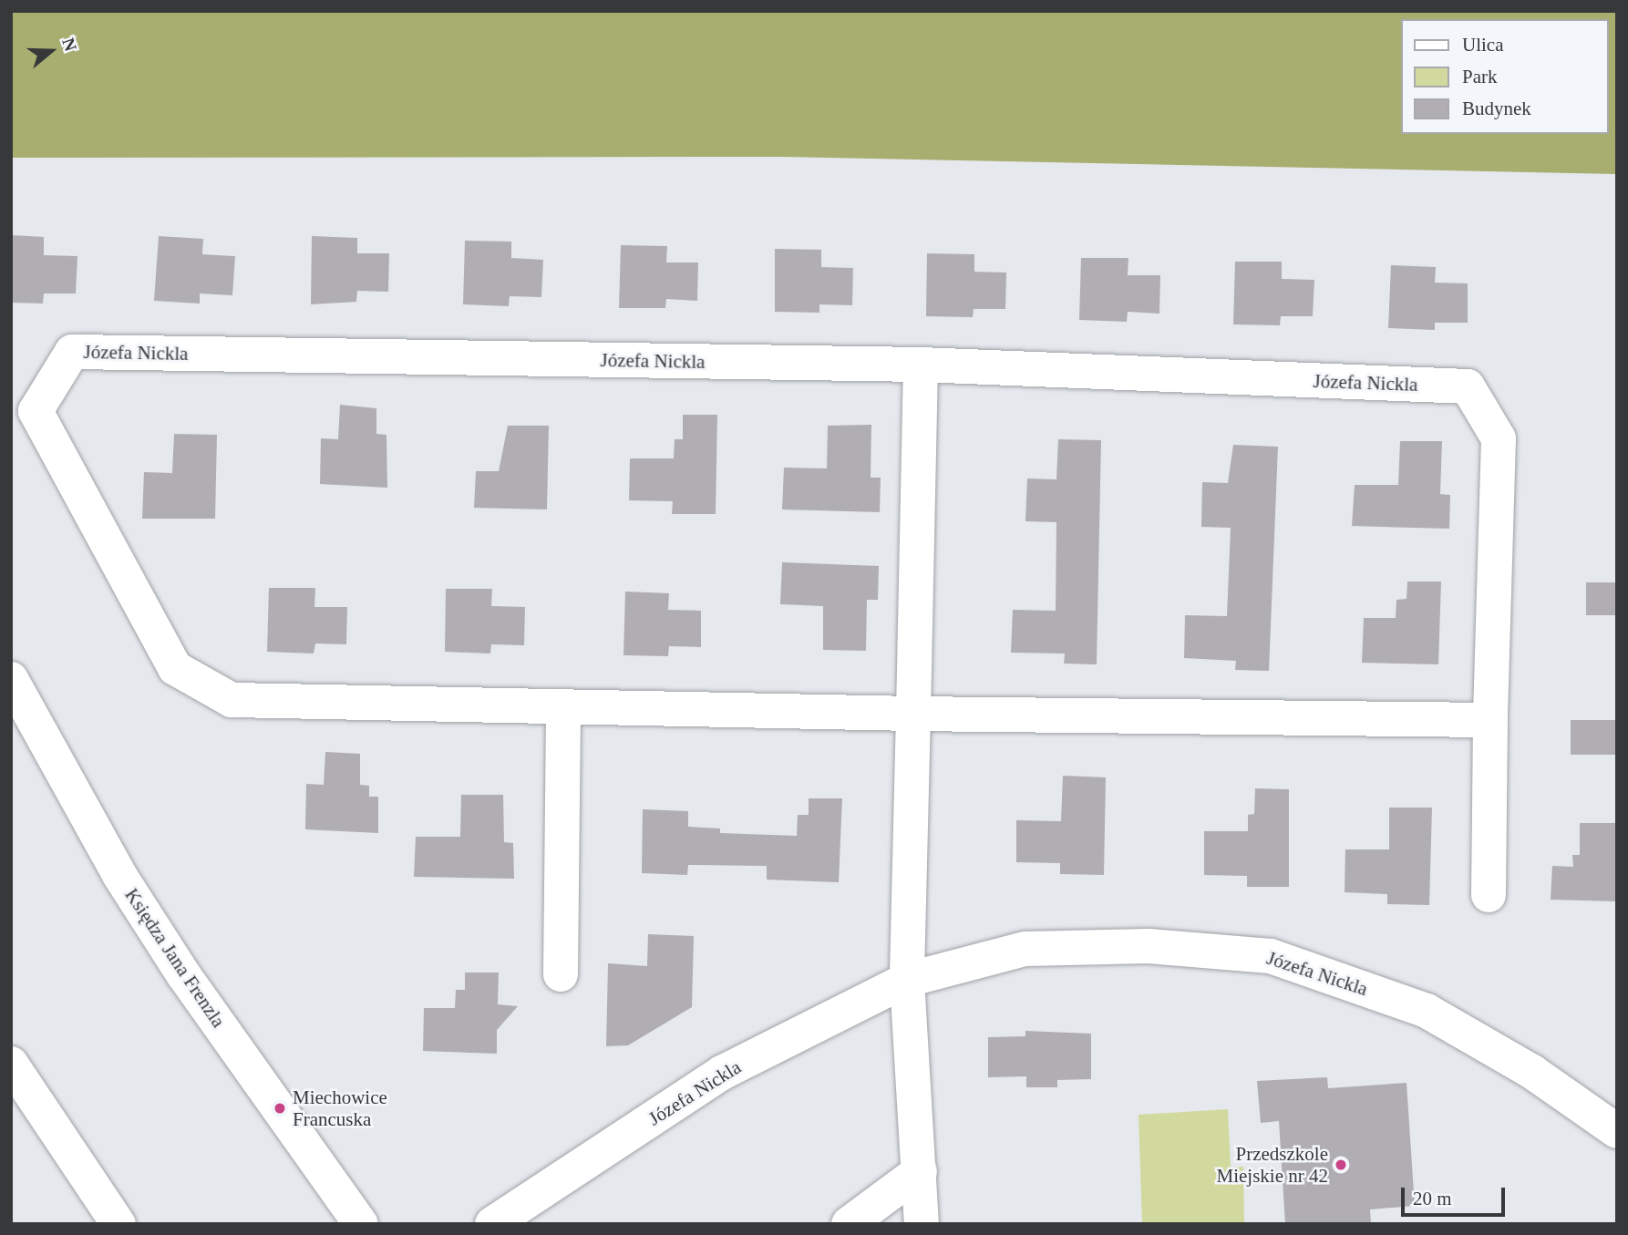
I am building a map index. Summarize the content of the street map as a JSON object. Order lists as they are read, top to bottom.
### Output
{
  "streets": {
    "street": ["Józefa Nickla", "Księdza Jana Frenzla"]
  },
  "places": ["Miechowice Francuska", "Przedszkole Miejskie nr 42"],
  "legend": ["Ulica", "Park", "Budynek"],
  "scale_bar": "20 m",
  "north": "right"
}
